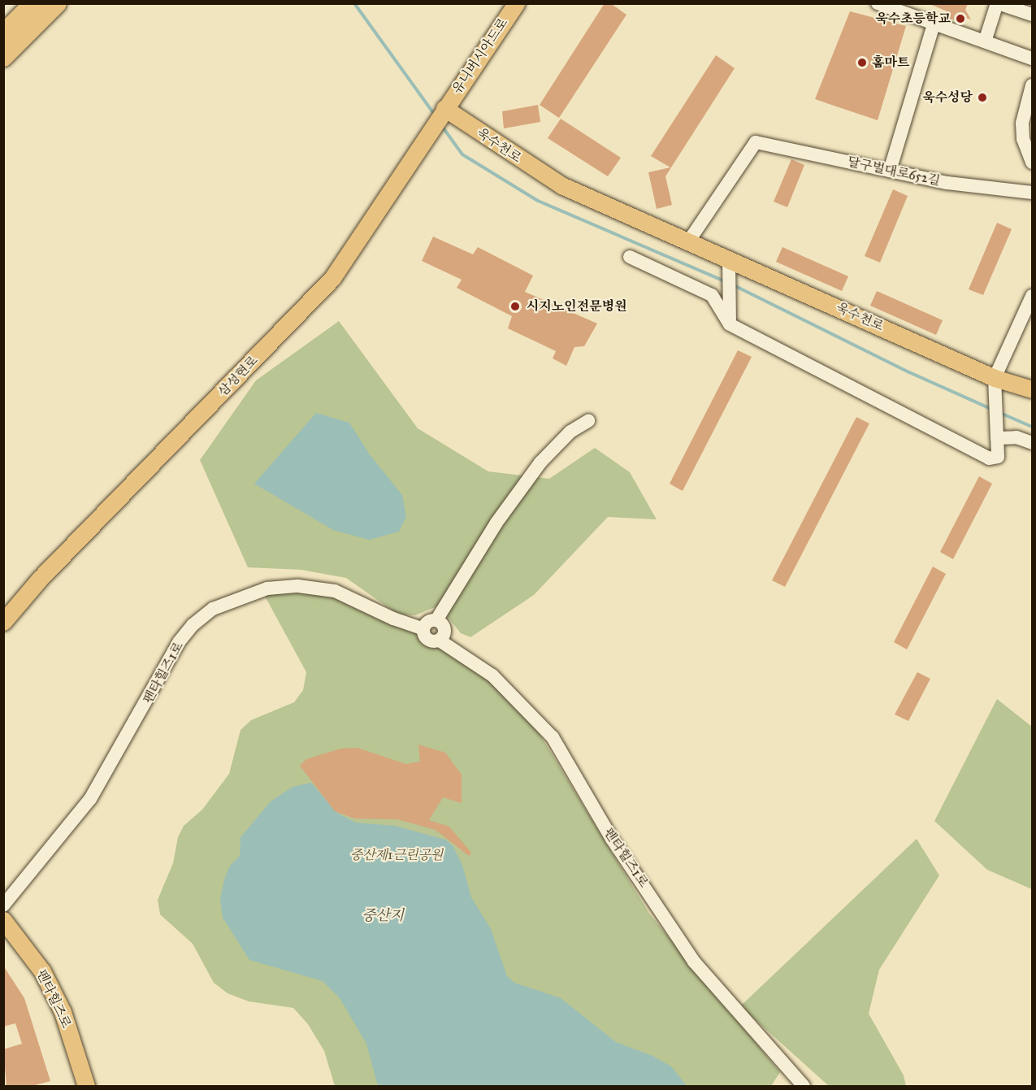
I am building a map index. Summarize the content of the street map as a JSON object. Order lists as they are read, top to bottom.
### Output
{
  "streets": {
    "main road": [
      "유니버시아드로",
      "욱수천로",
      "삼성현로",
      "펜타힐즈로"
    ],
    "street": ["달구벌대로652길", "펜타힐즈1로"]
  },
  "crossings": [
    ["유니버시아드로", "욱수천로"],
    ["유니버시아드로", "삼성현로"],
    ["욱수천로", "달구벌대로652길"],
    ["욱수천로", "삼성현로"]
  ],
  "water": ["중산지"],
  "parks": ["중산제1근린공원"],
  "places": [
    "욱수초등학교",
    "홈마트",
    "욱수성당",
    "시지노인전문병원"
  ]
}
